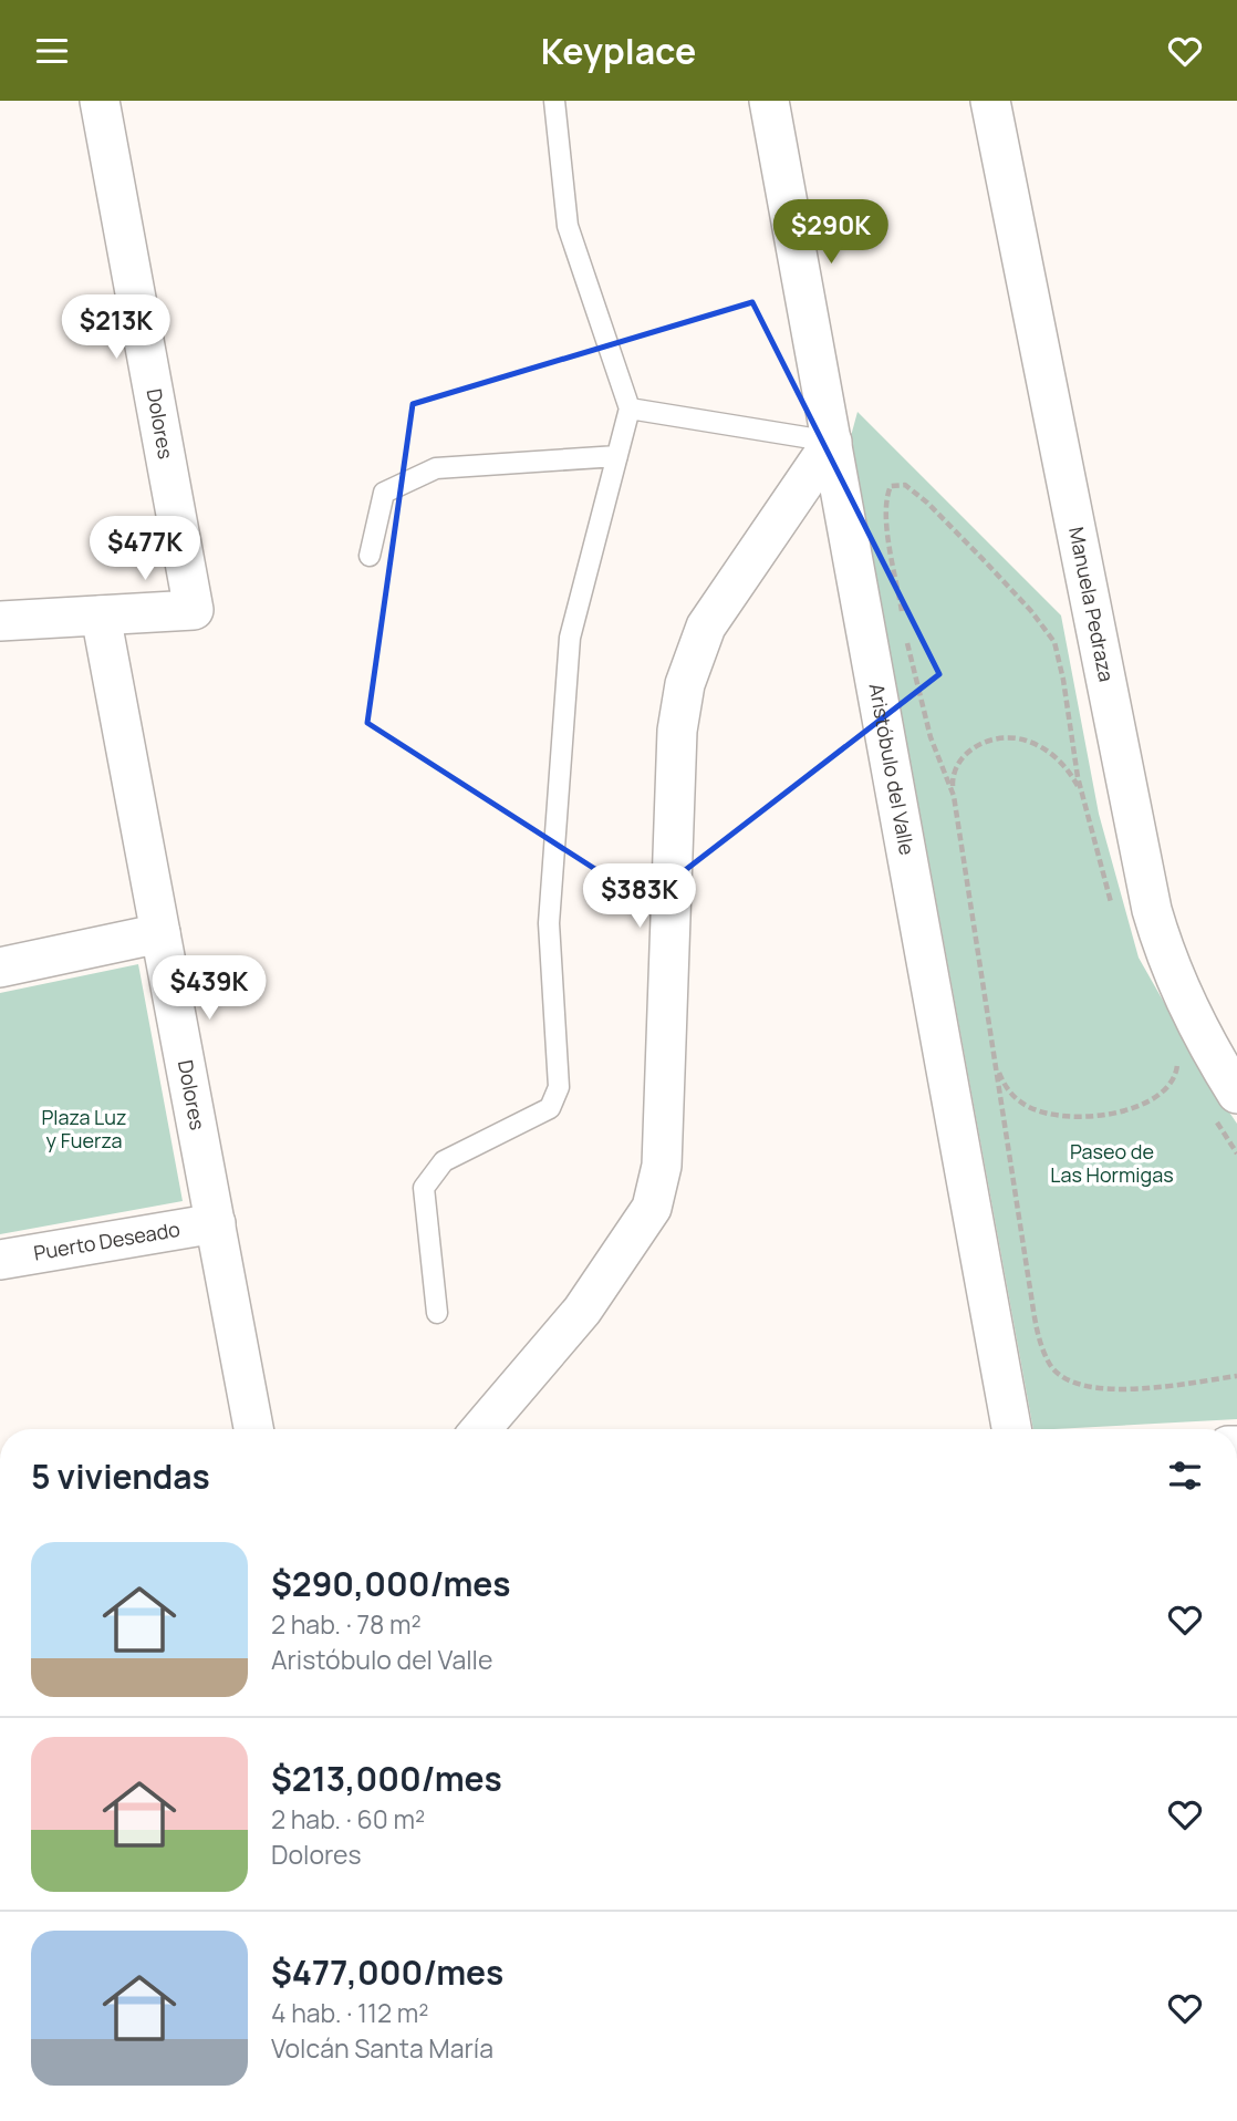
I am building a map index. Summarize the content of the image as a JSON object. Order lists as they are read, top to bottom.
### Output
{
  "streets": {
    "street": [
      "Dolores",
      "Manuela Pedraza",
      "Aristóbulo del Valle",
      "Puerto Deseado"
    ]
  },
  "crossings": [
    ["Dolores", "Puerto Deseado"]
  ],
  "parks": ["Plaza Luz y Fuerza", "Paseo de Las Hormigas"],
  "page": {
    "header": "Keyplace",
    "price": [
      "$290K",
      "$213K",
      "$477K",
      "$383K",
      "$439K"
    ],
    "heading": "5 viviendas",
    "list": [
      {
        "name": "$290,000/mes",
        "note": "2 hab. · 78 m² · Aristóbulo del Valle"
      },
      {
        "name": "$213,000/mes",
        "note": "2 hab. · 60 m² · Dolores"
      },
      {
        "name": "$477,000/mes",
        "note": "4 hab. · 112 m² · Volcán Santa María"
      }
    ]
  }
}
